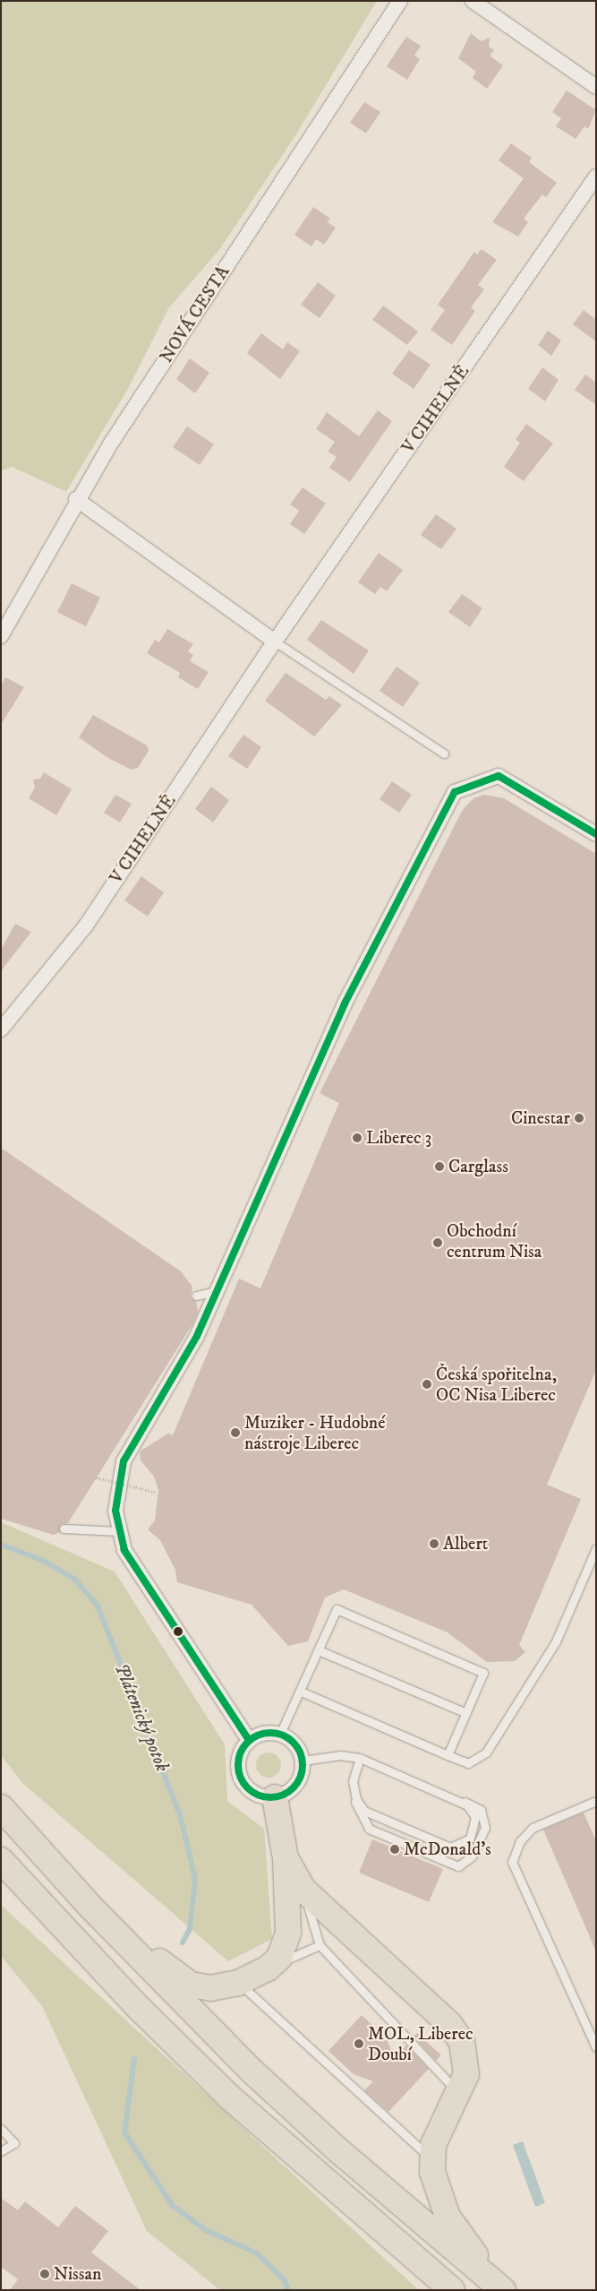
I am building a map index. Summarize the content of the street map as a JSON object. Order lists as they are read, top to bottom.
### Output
{
  "streets": {
    "street": ["NOVÁ CESTA", "V CIHELNĚ"]
  },
  "water": ["Plátenický potok"],
  "places": [
    "Cinestar",
    "Liberec 3",
    "Carglass",
    "Obchodní centrum Nisa",
    "Česká spořitelna, OC Nisa Liberec",
    "Muziker - Hudobné nástroje Liberec",
    "Albert",
    "McDonald's",
    "MOL, Liberec Doubí",
    "Nissan"
  ]
}
